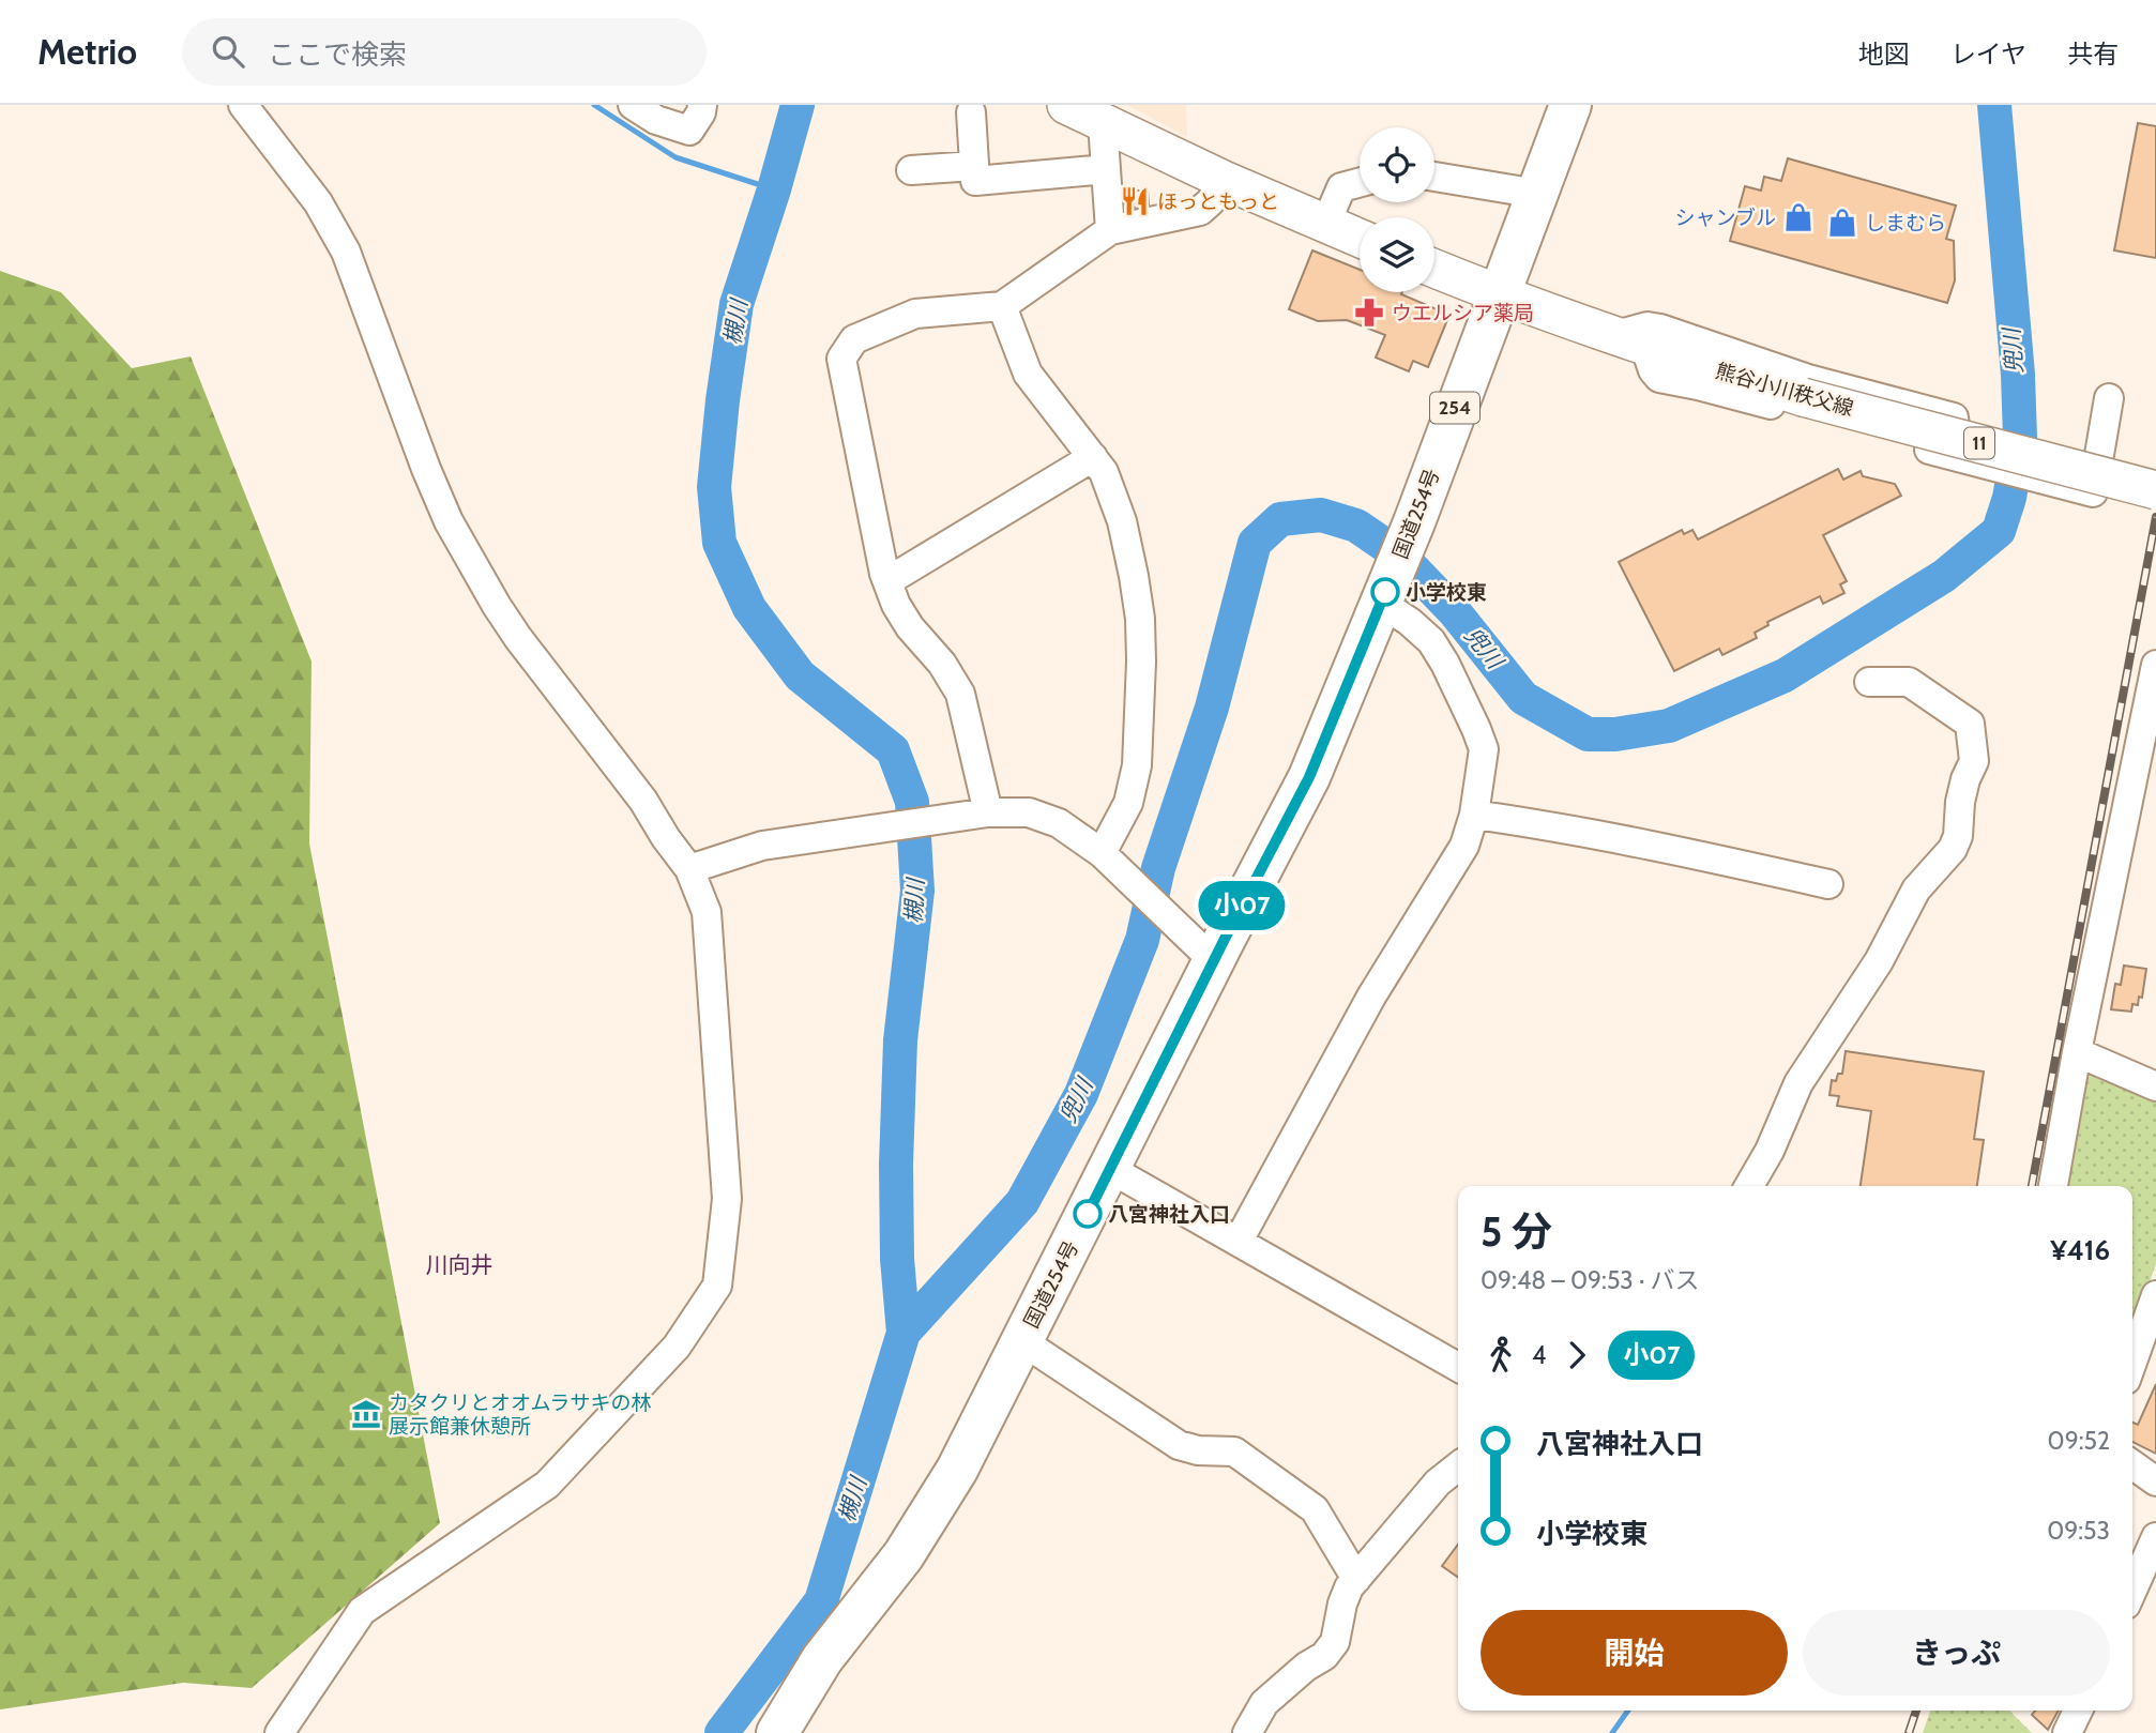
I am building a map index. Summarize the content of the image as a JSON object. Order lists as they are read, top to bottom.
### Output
{
  "streets": {
    "highway": ["254", "国道254号"],
    "main road": ["熊谷小川秩父線", "11"]
  },
  "crossings": [
    ["熊谷小川秩父線", "国道254号"]
  ],
  "districts": ["川向井"],
  "water": ["槻川", "兜川"],
  "places": {
    "restaurant": ["ほっともっと"],
    "shop": ["シャンブル", "しまむら"],
    "pharmacy": ["ウエルシア薬局"],
    "other": ["小学校東", "八宮神社入口"],
    "museum": ["カタクリとオオムラサキの林 展示館兼休憩所"]
  },
  "lines": ["bus line 小07"],
  "page": {
    "header": "Metrio",
    "search": "ここで検索",
    "nav": ["地図", "レイヤ", "共有"],
    "on_map": "小07",
    "heading": ["5 分", "09:48 – 09:53 · バス", "¥416"],
    "legs": ["4", "小07"],
    "list": [
      {
        "name": "八宮神社入口",
        "value": "09:52"
      },
      {
        "name": "小学校東",
        "value": "09:53"
      }
    ],
    "buttons": ["開始", "きっぷ"]
  }
}
